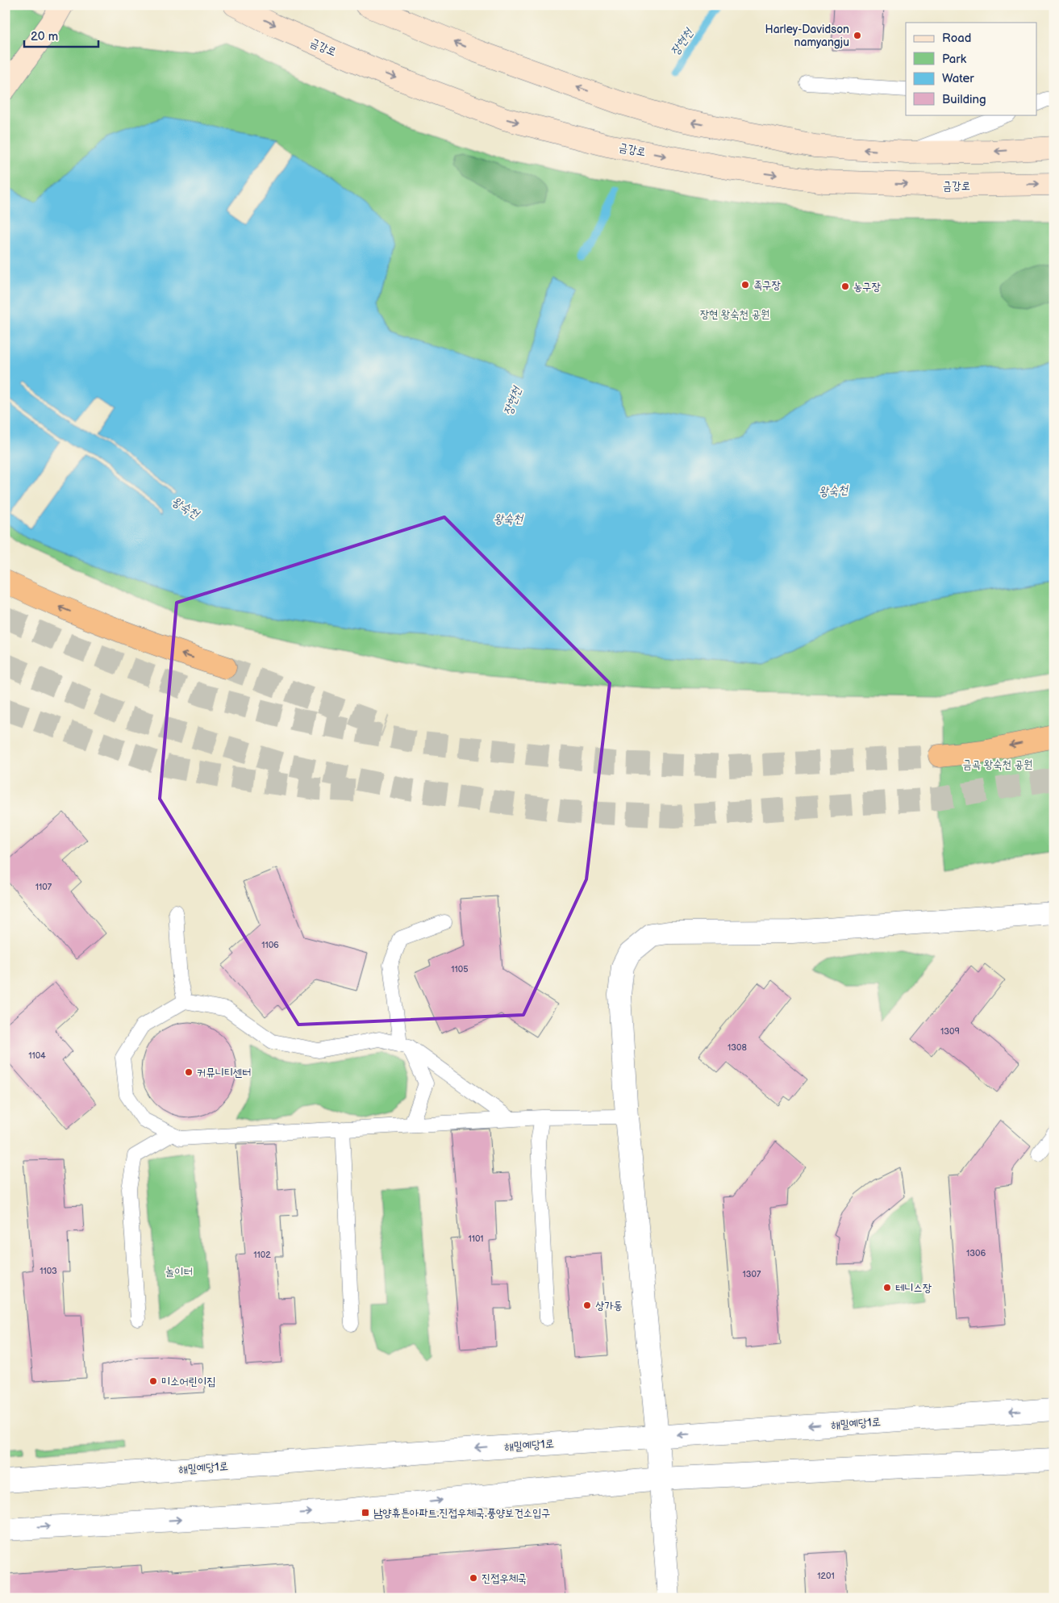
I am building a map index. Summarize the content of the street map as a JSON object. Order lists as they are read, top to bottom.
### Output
{
  "streets": {
    "main road": ["금강로"],
    "street": ["해밀예당1로"]
  },
  "water": ["장현천", "왕숙천"],
  "parks": ["장현 왕숙천 공원", "금곡 왕숙천 공원", "놀이터"],
  "places": {
    "other": [
      "Harley-Davidson namyangju",
      "족구장",
      "농구장",
      "커뮤니티센터",
      "테니스장",
      "상가동",
      "미소어린이집",
      "진접우체국"
    ],
    "transit": ["남양휴튼아파트.진접우체국.풍양보건소입구"]
  },
  "house_numbers": [
    "1107",
    "1106",
    "1105",
    "1309",
    "1308",
    "1104",
    "1101",
    "1306",
    "1102",
    "1103",
    "1307",
    "1201"
  ],
  "legend": [
    "Road",
    "Park",
    "Water",
    "Building"
  ],
  "scale_bar": "20 m"
}
